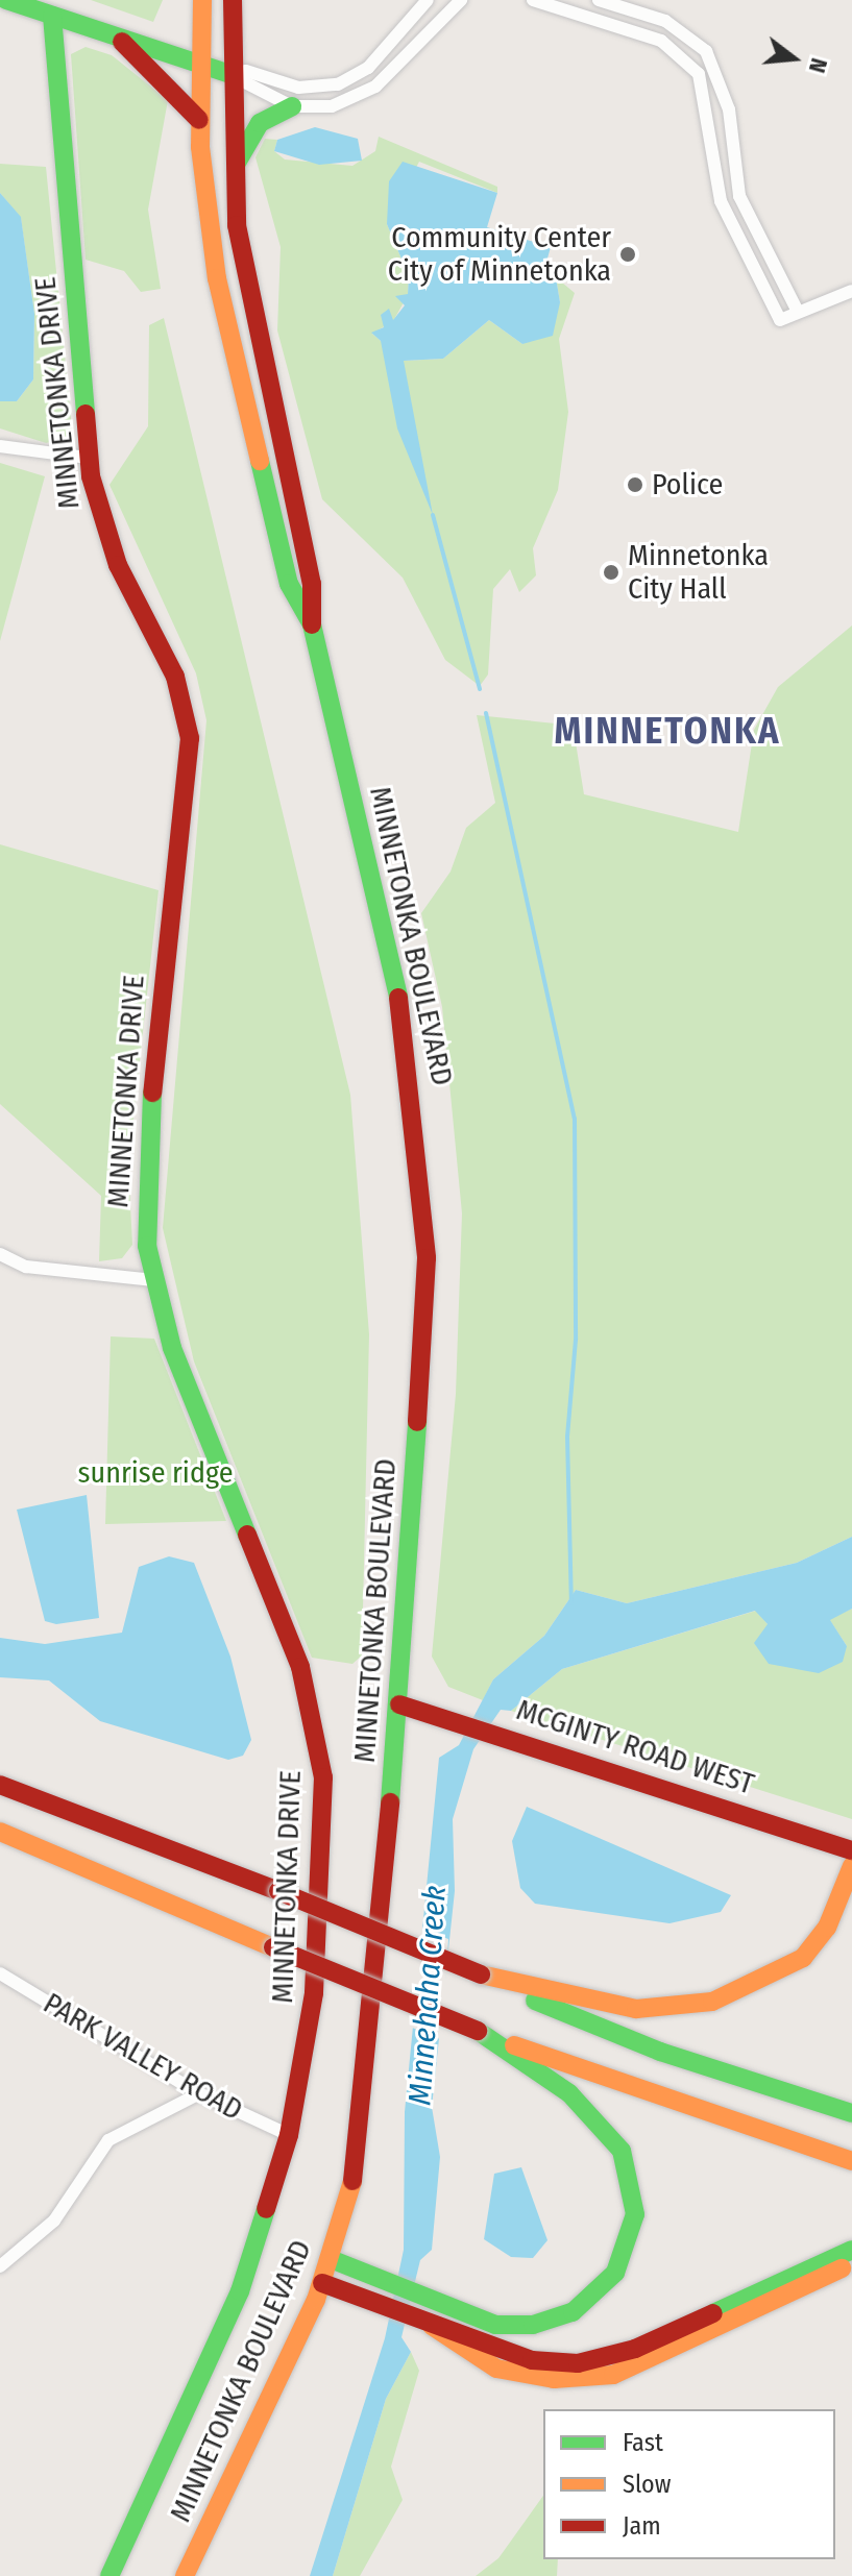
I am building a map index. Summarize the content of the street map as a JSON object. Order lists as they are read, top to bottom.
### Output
{
  "streets": {
    "main road": ["MINNETONKA DRIVE", "MINNETONKA BOULEVARD", "MCGINTY ROAD WEST"],
    "street": ["PARK VALLEY ROAD"]
  },
  "crossings": [
    ["MINNETONKA DRIVE", "PARK VALLEY ROAD"],
    ["MINNETONKA BOULEVARD", "MCGINTY ROAD WEST"]
  ],
  "districts": ["MINNETONKA"],
  "water": ["Minnehaha Creek"],
  "parks": ["sunrise ridge"],
  "places": ["Community Center City of Minnetonka", "Police", "Minnetonka City Hall"],
  "legend": ["Fast", "Slow", "Jam"],
  "north": "right"
}
